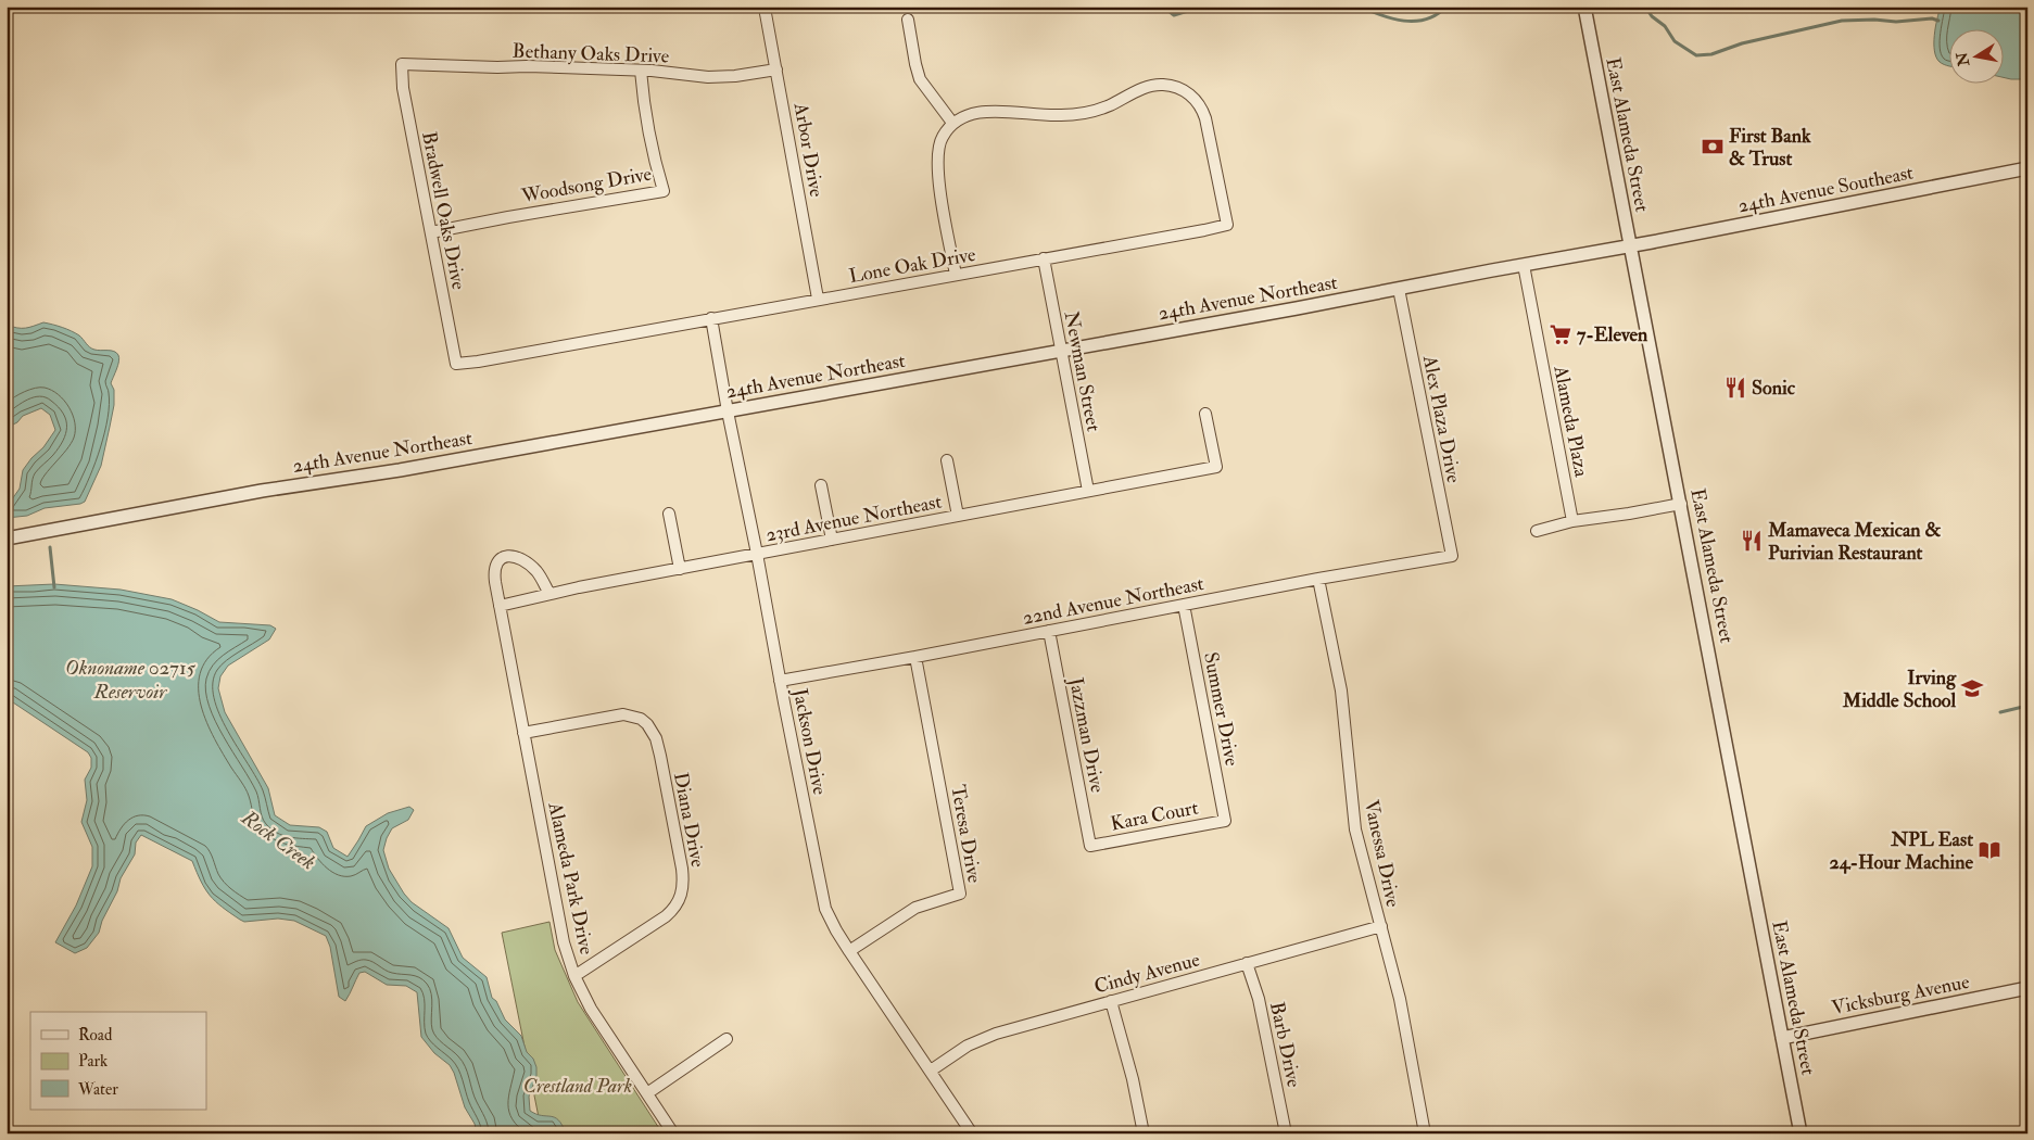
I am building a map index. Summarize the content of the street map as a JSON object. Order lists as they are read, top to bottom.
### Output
{
  "streets": {
    "street": [
      "Bethany Oaks Drive",
      "East Alameda Street",
      "Arbor Drive",
      "Woodsong Drive",
      "24th Avenue Southeast",
      "Bradwell Oaks Drive",
      "Lone Oak Drive",
      "24th Avenue Northeast",
      "Newman Street",
      "Alex Plaza Drive",
      "Alameda Plaza",
      "23rd Avenue Northeast",
      "22nd Avenue Northeast",
      "Summer Drive",
      "Jazzman Drive",
      "Jackson Drive",
      "Kara Court",
      "Diana Drive",
      "Teresa Drive",
      "Vanessa Drive",
      "Alameda Park Drive",
      "Cindy Avenue",
      "Vicksburg Avenue",
      "Barb Drive"
    ]
  },
  "crossings": [
    ["Bethany Oaks Drive", "Arbor Drive"],
    ["Bethany Oaks Drive", "Woodsong Drive"],
    ["Bethany Oaks Drive", "Bradwell Oaks Drive"],
    ["East Alameda Street", "24th Avenue Southeast"],
    ["East Alameda Street", "24th Avenue Northeast"],
    ["East Alameda Street", "Vicksburg Avenue"],
    ["Arbor Drive", "Lone Oak Drive"],
    ["Woodsong Drive", "Bradwell Oaks Drive"],
    ["24th Avenue Southeast", "24th Avenue Northeast"],
    ["Bradwell Oaks Drive", "Lone Oak Drive"],
    ["Lone Oak Drive", "Newman Street"],
    ["Lone Oak Drive", "Jackson Drive"],
    ["24th Avenue Northeast", "Newman Street"],
    ["24th Avenue Northeast", "Alex Plaza Drive"],
    ["24th Avenue Northeast", "Alameda Plaza"],
    ["24th Avenue Northeast", "Jackson Drive"],
    ["Newman Street", "23rd Avenue Northeast"],
    ["Alex Plaza Drive", "22nd Avenue Northeast"],
    ["23rd Avenue Northeast", "Jackson Drive"],
    ["23rd Avenue Northeast", "Alameda Park Drive"],
    ["22nd Avenue Northeast", "Summer Drive"],
    ["22nd Avenue Northeast", "Jazzman Drive"],
    ["22nd Avenue Northeast", "Jackson Drive"],
    ["22nd Avenue Northeast", "Teresa Drive"],
    ["22nd Avenue Northeast", "Vanessa Drive"],
    ["Summer Drive", "Kara Court"],
    ["Jazzman Drive", "Kara Court"],
    ["Jackson Drive", "Teresa Drive"],
    ["Jackson Drive", "Cindy Avenue"],
    ["Diana Drive", "Alameda Park Drive"],
    ["Vanessa Drive", "Cindy Avenue"],
    ["Cindy Avenue", "Barb Drive"]
  ],
  "water": ["Oknoname 02715 Reservoir", "Rock Creek"],
  "parks": ["Crestland Park"],
  "places": {
    "bank": ["First Bank & Trust"],
    "supermarket": ["7-Eleven"],
    "restaurant": ["Sonic", "Mamaveca Mexican & Purivian Restaurant"],
    "school or university": ["Irving Middle School"],
    "library": ["NPL East 24-Hour Machine"]
  },
  "legend": ["Road", "Park", "Water"],
  "north": "left"
}
